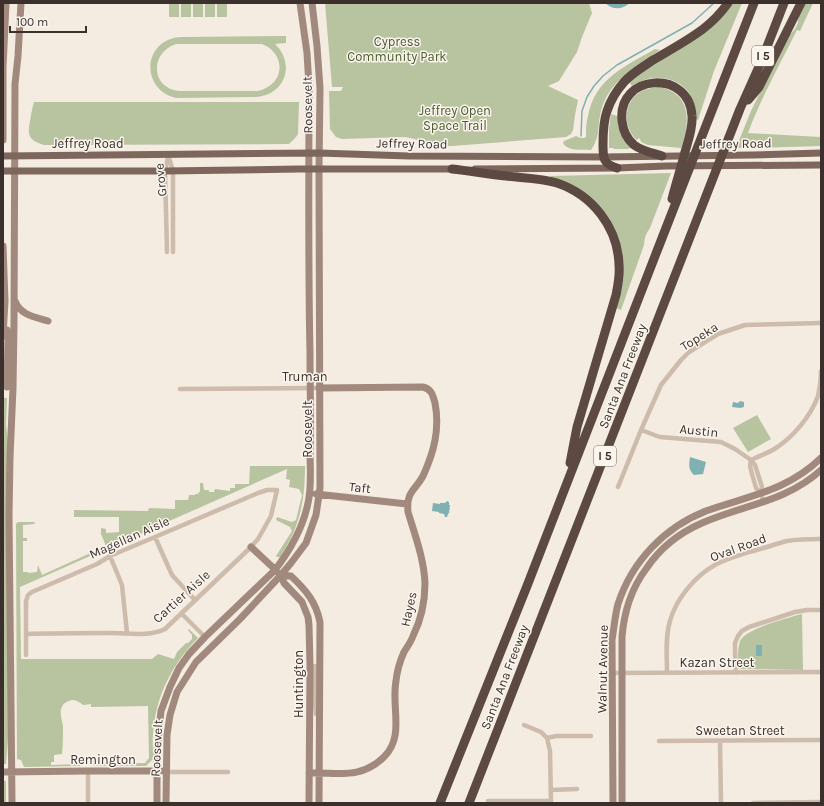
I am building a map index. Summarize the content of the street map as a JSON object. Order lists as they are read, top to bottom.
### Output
{
  "streets": {
    "highway": ["I 5", "Santa Ana Freeway"],
    "main road": ["Jeffrey Road"],
    "street": [
      "Roosevelt",
      "Grove",
      "Topeka",
      "Truman",
      "Austin",
      "Taft",
      "Magellan Aisle",
      "Oval Road",
      "Cartier Aisle",
      "Hayes",
      "Kazan Street",
      "Walnut Avenue",
      "Huntington",
      "Sweetan Street",
      "Remington"
    ]
  },
  "crossings": [
    ["Roosevelt", "Jeffrey Road"],
    ["Roosevelt", "Truman"],
    ["Roosevelt", "Taft"],
    ["Roosevelt", "Huntington"],
    ["Roosevelt", "Remington"],
    ["Jeffrey Road", "Grove"],
    ["Topeka", "Austin"],
    ["Truman", "Taft"],
    ["Truman", "Hayes"],
    ["Taft", "Hayes"],
    ["Magellan Aisle", "Cartier Aisle"],
    ["Oval Road", "Kazan Street"],
    ["Cartier Aisle", "Huntington"],
    ["Hayes", "Huntington"],
    ["Kazan Street", "Walnut Avenue"]
  ],
  "parks": ["Cypress Community Park", "Jeffrey Open Space Trail"],
  "scale_bar": "100 m"
}
